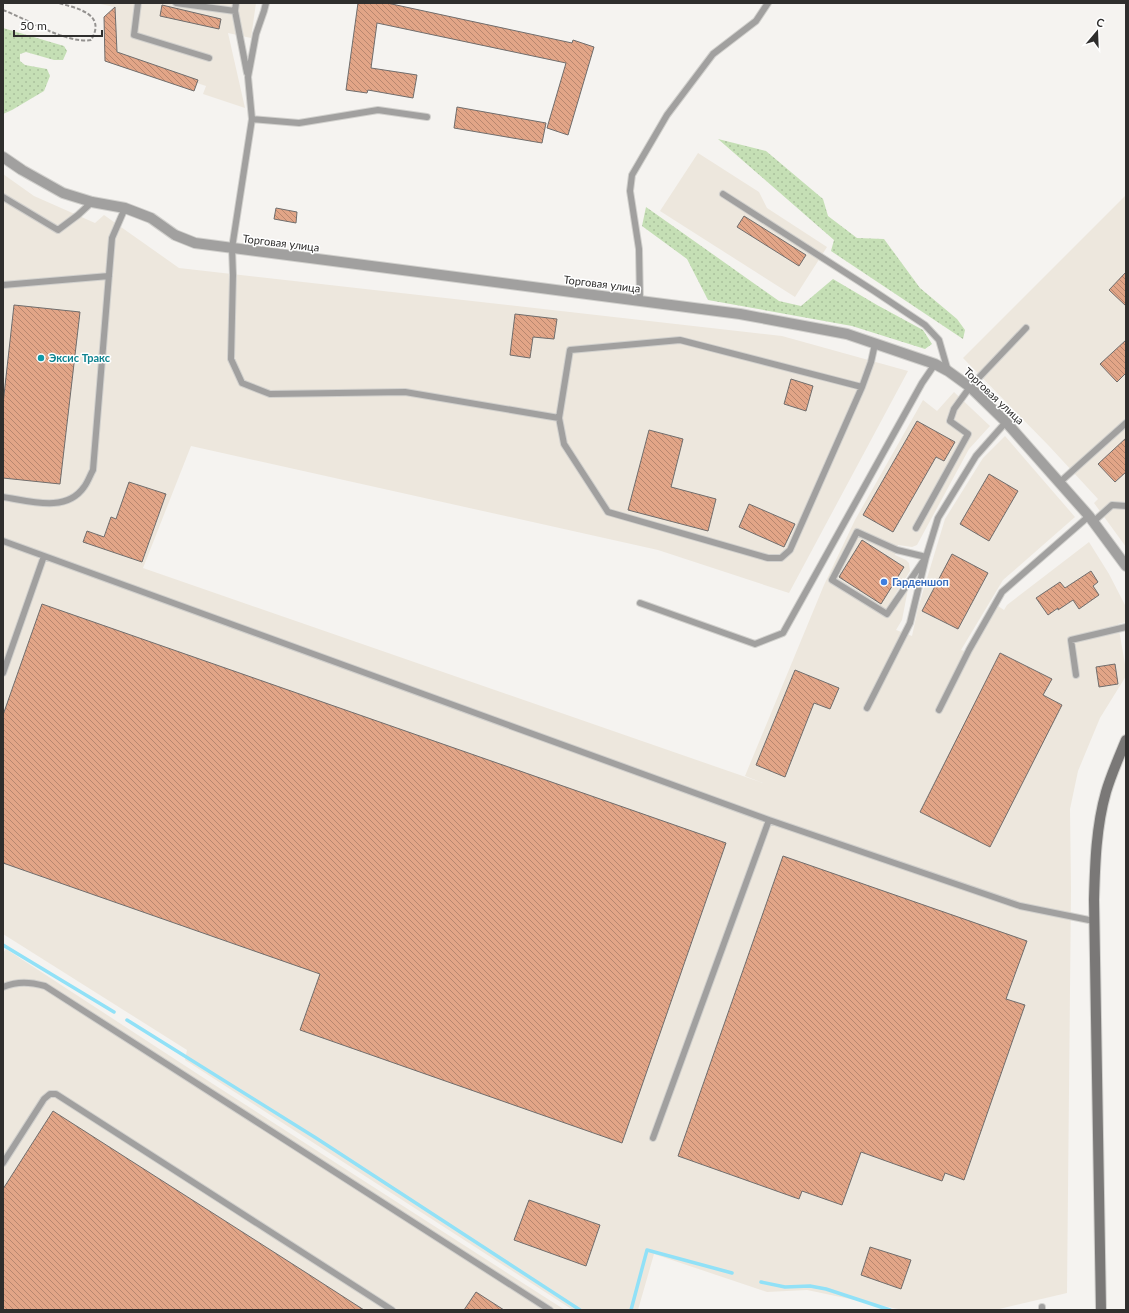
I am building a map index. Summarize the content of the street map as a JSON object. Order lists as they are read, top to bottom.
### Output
{
  "streets": {
    "street": ["Торговая улица"]
  },
  "places": ["Эксис Тракс", "Гарденшоп"],
  "scale_bar": "50 m",
  "north": "top"
}
